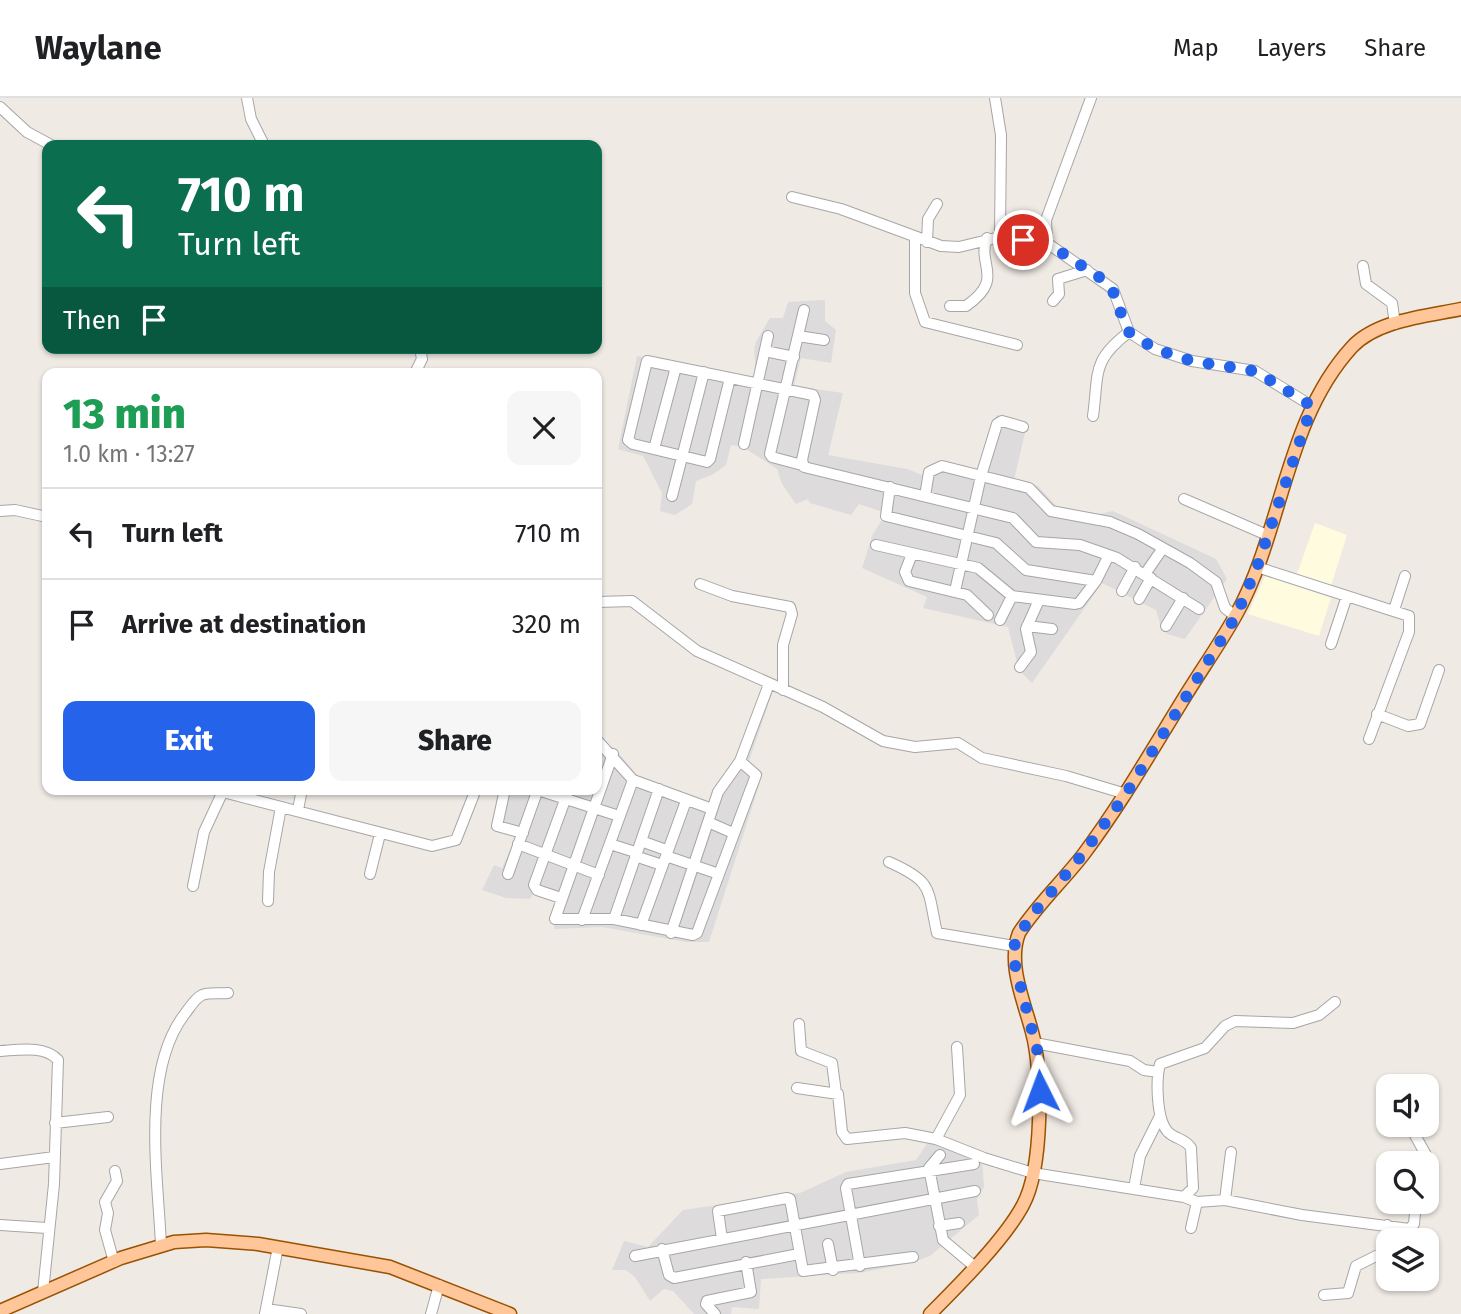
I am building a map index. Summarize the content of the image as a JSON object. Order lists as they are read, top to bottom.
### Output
{
  "page": {
    "header": "Waylane",
    "nav": ["Map", "Layers", "Share"],
    "turn": ["710 m", "Turn left"],
    "then": "Then",
    "heading": ["13 min", "1.0 km · 13:27"],
    "list": [
      {
        "name": "Turn left",
        "value": "710 m"
      },
      {
        "name": "Arrive at destination",
        "value": "320 m"
      }
    ],
    "buttons": ["Exit", "Share"]
  }
}
